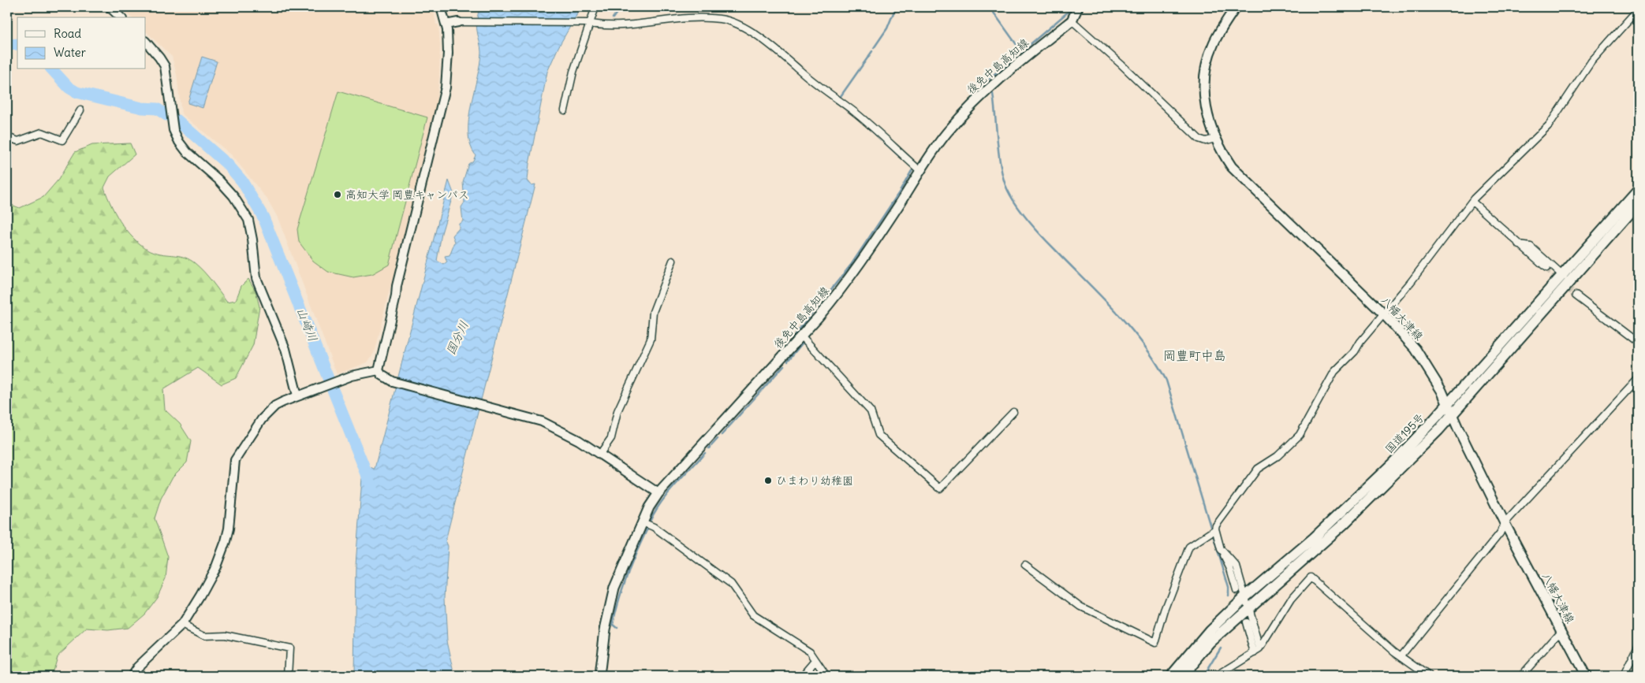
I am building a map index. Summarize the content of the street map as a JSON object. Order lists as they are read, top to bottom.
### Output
{
  "streets": {
    "highway": ["国道195号"],
    "main road": ["後免中島高知線", "八幡大津線"]
  },
  "crossings": [
    ["八幡大津線", "国道195号"]
  ],
  "districts": ["岡豊町中島"],
  "water": ["山崎川", "国分川"],
  "places": ["高知大学 岡豊キャンパス", "ひまわり幼稚園"],
  "legend": ["Road", "Water"]
}
